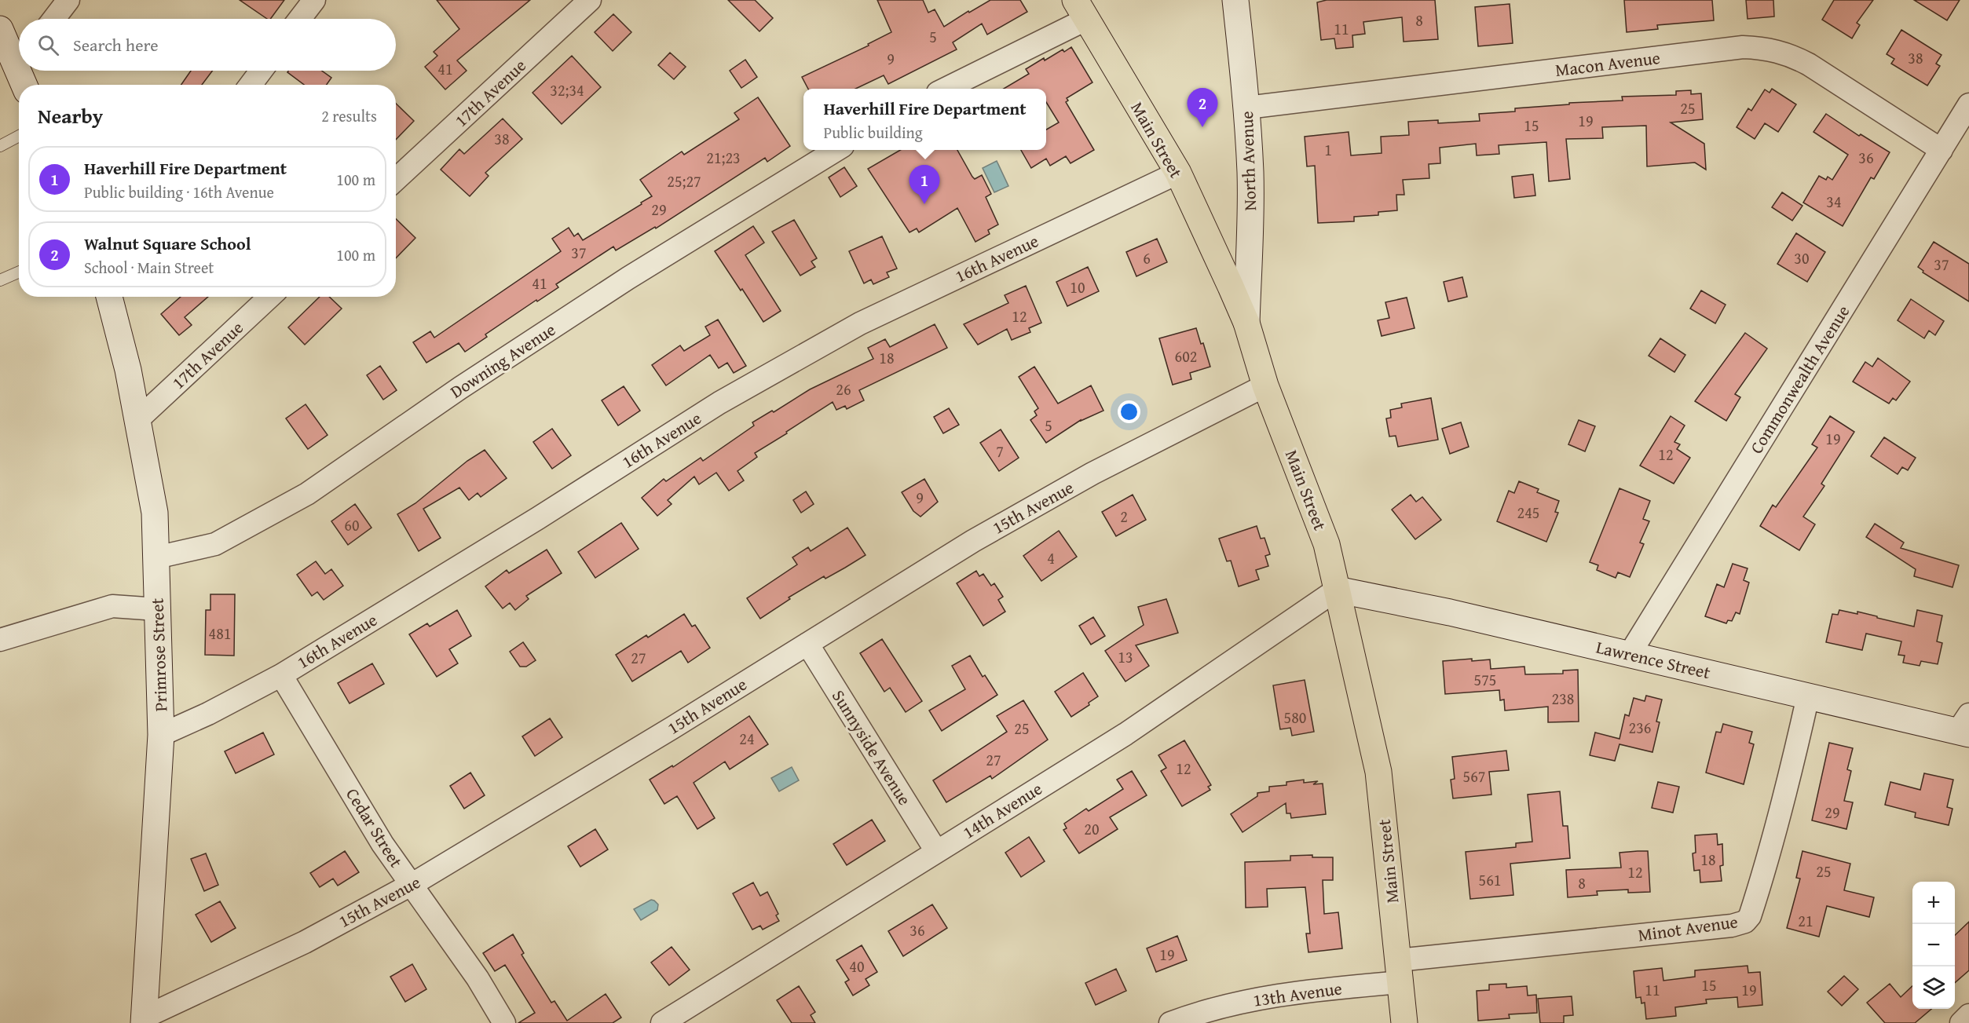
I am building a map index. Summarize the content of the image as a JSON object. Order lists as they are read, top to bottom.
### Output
{
  "streets": {
    "main road": [
      "Main Street",
      "North Avenue",
      "Primrose Street",
      "Lawrence Street"
    ],
    "street": [
      "Macon Avenue",
      "17th Avenue",
      "16th Avenue",
      "Downing Avenue",
      "Commonwealth Avenue",
      "15th Avenue",
      "Sunnyside Avenue",
      "14th Avenue",
      "Cedar Street",
      "Minot Avenue",
      "13th Avenue"
    ]
  },
  "crossings": [
    ["Macon Avenue", "North Avenue"],
    ["Macon Avenue", "Commonwealth Avenue"],
    ["17th Avenue", "Primrose Street"],
    ["Main Street", "North Avenue"],
    ["Main Street", "16th Avenue"],
    ["Main Street", "15th Avenue"],
    ["Main Street", "Lawrence Street"],
    ["Main Street", "14th Avenue"],
    ["Main Street", "Minot Avenue"],
    ["Main Street", "13th Avenue"],
    ["16th Avenue", "Primrose Street"],
    ["16th Avenue", "Cedar Street"],
    ["Downing Avenue", "Primrose Street"],
    ["Commonwealth Avenue", "Lawrence Street"],
    ["15th Avenue", "Primrose Street"],
    ["15th Avenue", "Sunnyside Avenue"],
    ["15th Avenue", "Cedar Street"],
    ["Lawrence Street", "14th Avenue"],
    ["Lawrence Street", "Minot Avenue"],
    ["Sunnyside Avenue", "14th Avenue"],
    ["Minot Avenue", "13th Avenue"]
  ],
  "house_numbers": [
    "8",
    "11",
    "5",
    "38",
    "9",
    "41",
    "32;34",
    "25",
    "19",
    "15",
    "38",
    "1",
    "21;23",
    "36",
    "25;27",
    "34",
    "29",
    "37",
    "6",
    "30",
    "37",
    "41",
    "10",
    "12",
    "602",
    "18",
    "26",
    "5",
    "19",
    "7",
    "12",
    "9",
    "245",
    "2",
    "60",
    "4",
    "481",
    "13",
    "27",
    "575",
    "238",
    "580",
    "236",
    "25",
    "24",
    "27",
    "12",
    "567",
    "29",
    "20",
    "18",
    "25",
    "12",
    "561",
    "8",
    "21",
    "36",
    "19",
    "40",
    "15",
    "11",
    "19"
  ],
  "page": {
    "search": "Search here",
    "heading": ["Nearby", "2 results"],
    "pins": ["2", "1"],
    "popup": ["Haverhill Fire Department", "Public building"],
    "list": [
      {
        "mark": "1",
        "name": "Haverhill Fire Department",
        "note": "Public building · 16th Avenue",
        "value": "100 m"
      },
      {
        "mark": "2",
        "name": "Walnut Square School",
        "note": "School · Main Street",
        "value": "100 m"
      }
    ],
    "map_buttons": ["+", "−"]
  }
}
